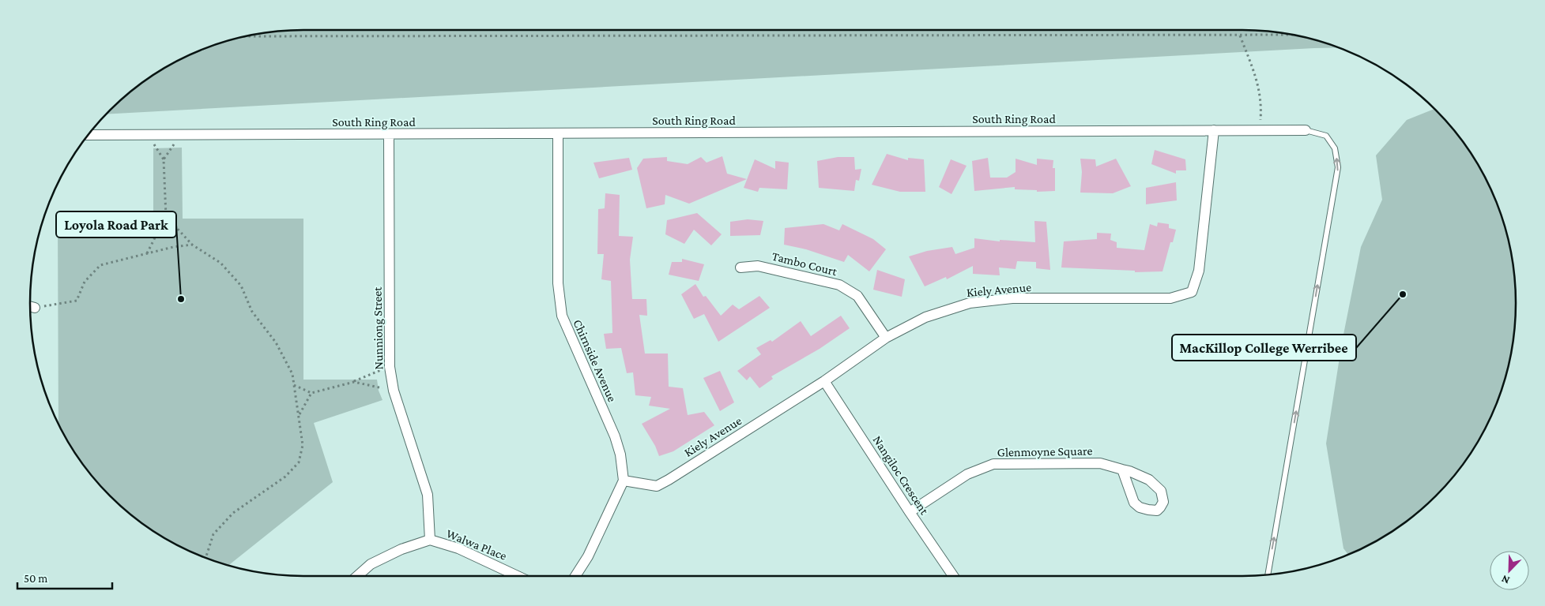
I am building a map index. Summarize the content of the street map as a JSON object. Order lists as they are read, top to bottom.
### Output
{
  "streets": {
    "street": [
      "South Ring Road",
      "Tambo Court",
      "Kiely Avenue",
      "Nunniong Street",
      "Chirnside Avenue",
      "Glenmoyne Square",
      "Nangiloc Crescent",
      "Walwa Place"
    ]
  },
  "crossings": [
    ["South Ring Road", "Kiely Avenue"],
    ["South Ring Road", "Nunniong Street"],
    ["South Ring Road", "Chirnside Avenue"],
    ["Tambo Court", "Kiely Avenue"],
    ["Kiely Avenue", "Chirnside Avenue"],
    ["Kiely Avenue", "Nangiloc Crescent"],
    ["Nunniong Street", "Walwa Place"],
    ["Glenmoyne Square", "Nangiloc Crescent"]
  ],
  "places": ["MacKillop College Werribee", "Loyola Road Park"],
  "scale_bar": "50 m",
  "north": "bottom left"
}
